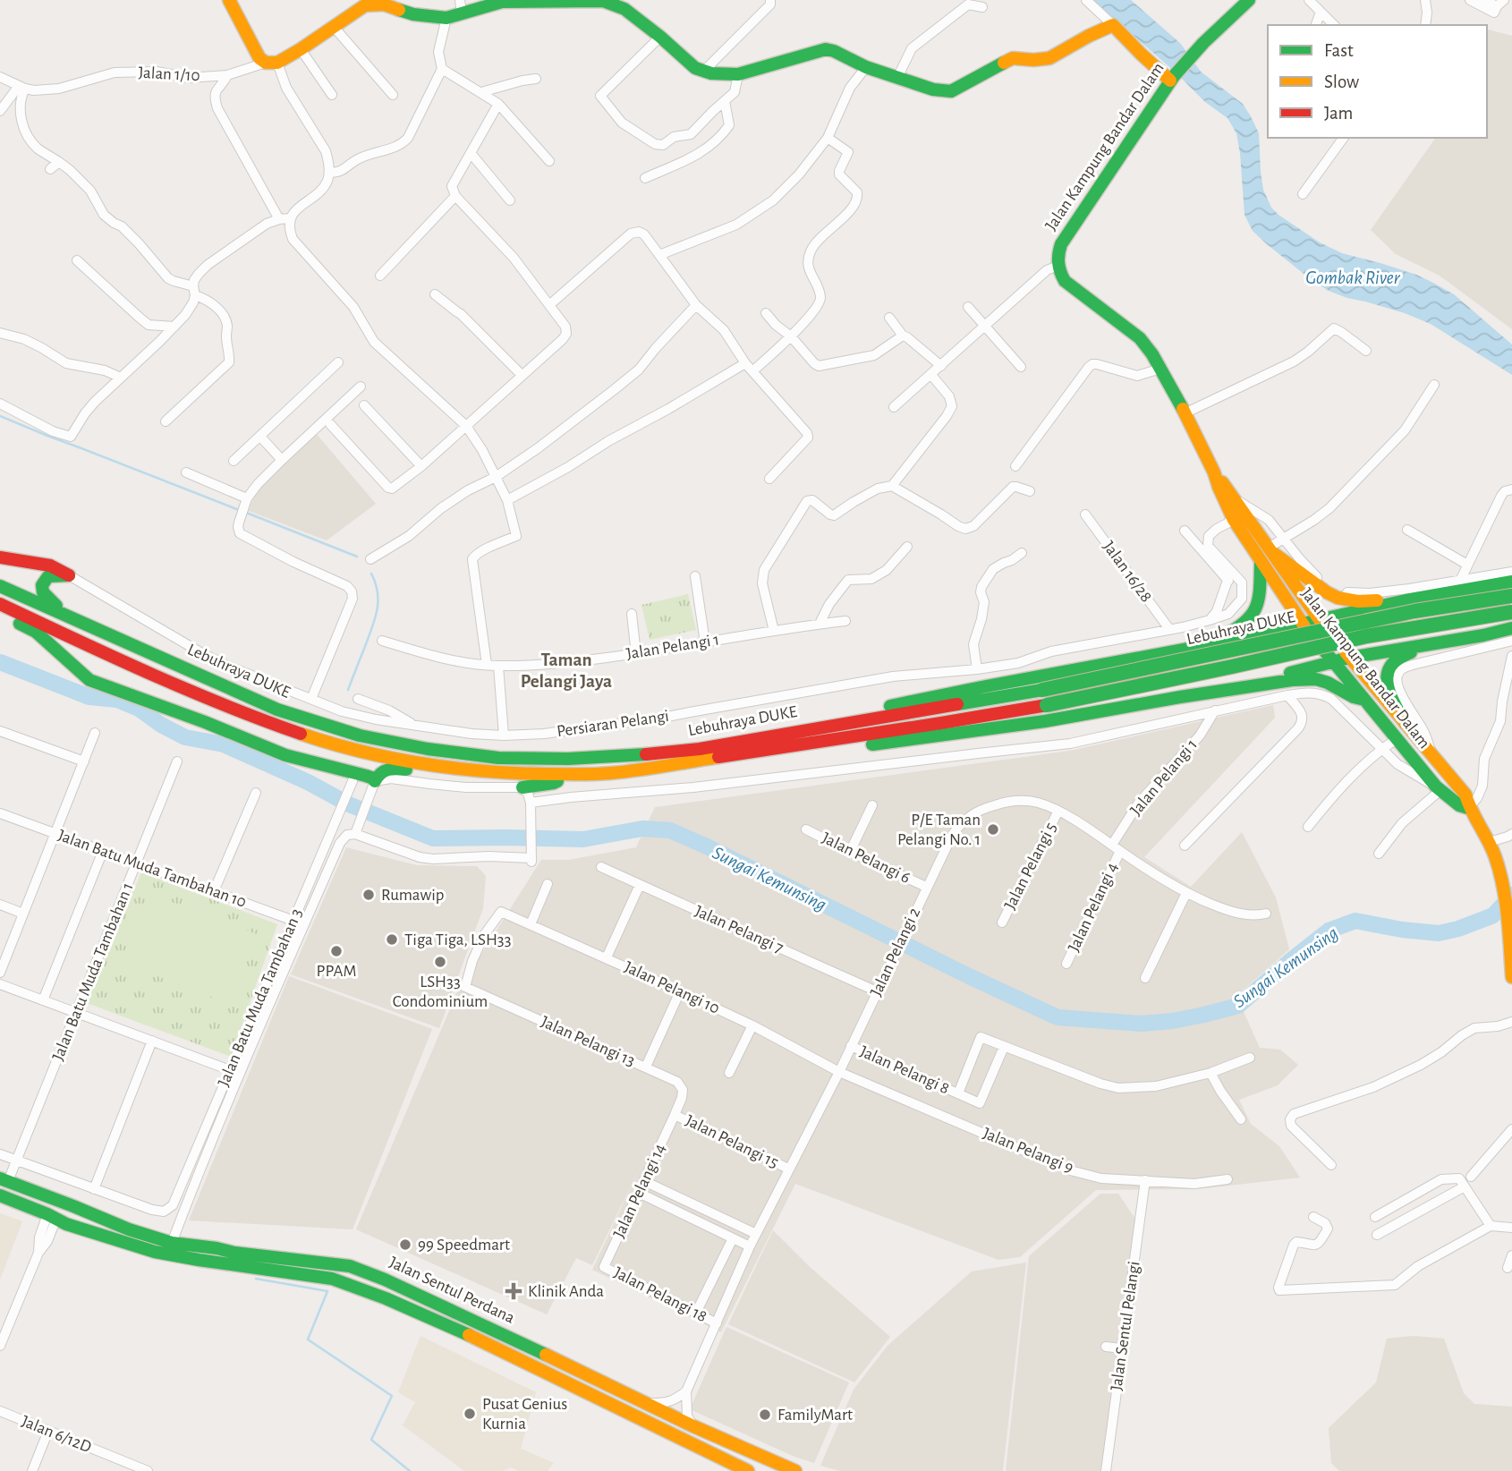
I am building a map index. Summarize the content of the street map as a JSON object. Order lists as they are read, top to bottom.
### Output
{
  "streets": {
    "main road": ["Jalan Kampung Bandar Dalam", "Lebuhraya DUKE", "Jalan Sentul Perdana"],
    "street": [
      "Jalan 1/10",
      "Jalan 16/28",
      "Jalan Pelangi 1",
      "Persiaran Pelangi",
      "Jalan Pelangi 6",
      "Jalan Pelangi 5",
      "Jalan Batu Muda Tambahan 10",
      "Jalan Pelangi 4",
      "Jalan Pelangi 7",
      "Jalan Pelangi 2",
      "Jalan Batu Muda Tambahan 1",
      "Jalan Pelangi 10",
      "Jalan Batu Muda Tambahan 3",
      "Jalan Pelangi 13",
      "Jalan Pelangi 8",
      "Jalan Pelangi 15",
      "Jalan Pelangi 9",
      "Jalan Pelangi 14",
      "Jalan Pelangi 18",
      "Jalan Sentul Pelangi",
      "Jalan 6/12D"
    ]
  },
  "crossings": [
    ["Jalan Kampung Bandar Dalam", "Persiaran Pelangi"],
    ["Jalan 16/28", "Persiaran Pelangi"],
    ["Jalan Pelangi 1", "Jalan Pelangi 4"],
    ["Jalan Pelangi 1", "Jalan Pelangi 2"],
    ["Jalan Pelangi 6", "Jalan Pelangi 2"],
    ["Jalan Pelangi 5", "Jalan Pelangi 2"],
    ["Jalan Batu Muda Tambahan 10", "Jalan Batu Muda Tambahan 1"],
    ["Jalan Batu Muda Tambahan 10", "Jalan Batu Muda Tambahan 3"],
    ["Jalan Pelangi 4", "Jalan Pelangi 2"],
    ["Jalan Pelangi 7", "Jalan Pelangi 2"],
    ["Jalan Pelangi 2", "Jalan Pelangi 10"],
    ["Jalan Pelangi 2", "Jalan Pelangi 8"],
    ["Jalan Pelangi 2", "Jalan Pelangi 15"],
    ["Jalan Pelangi 2", "Jalan Pelangi 9"],
    ["Jalan Pelangi 2", "Jalan Pelangi 18"],
    ["Jalan Batu Muda Tambahan 1", "Jalan Sentul Perdana"],
    ["Jalan Pelangi 10", "Jalan Pelangi 13"],
    ["Jalan Pelangi 10", "Jalan Pelangi 9"],
    ["Jalan Pelangi 13", "Jalan Pelangi 15"],
    ["Jalan Pelangi 13", "Jalan Pelangi 14"],
    ["Jalan Pelangi 15", "Jalan Pelangi 14"],
    ["Jalan Pelangi 9", "Jalan Sentul Pelangi"],
    ["Jalan Pelangi 14", "Jalan Pelangi 18"]
  ],
  "districts": ["Taman Pelangi Jaya"],
  "water": ["Gombak River", "Sungai Kemunsing"],
  "places": {
    "other": [
      "P/E Taman Pelangi No. 1",
      "Rumawip",
      "Tiga Tiga, LSH33",
      "PPAM",
      "LSH33 Condominium",
      "99 Speedmart",
      "Pusat Genius Kurnia",
      "FamilyMart"
    ],
    "health": ["Klinik Anda"]
  },
  "legend": ["Fast", "Slow", "Jam"]
}
